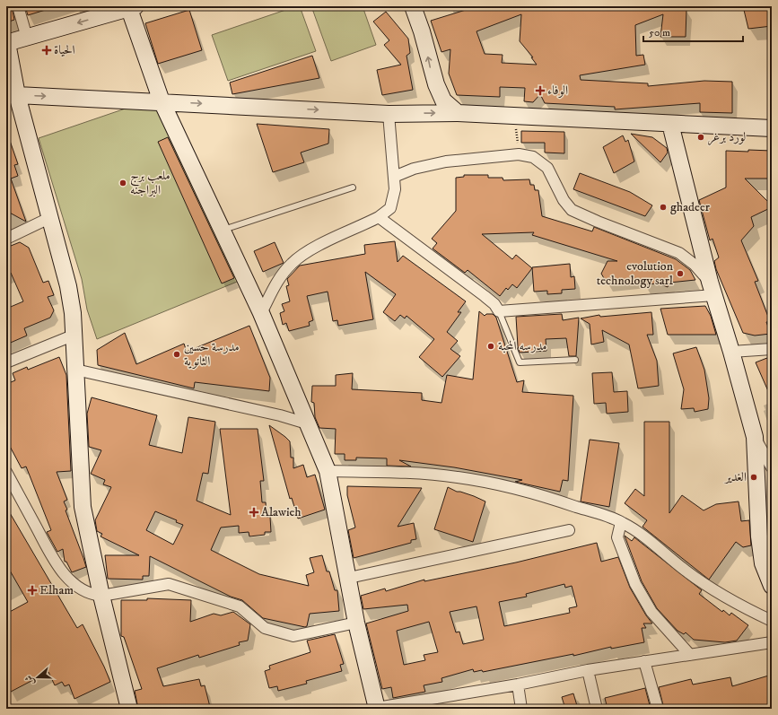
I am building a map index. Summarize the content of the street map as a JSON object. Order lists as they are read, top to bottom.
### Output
{
  "places": {
    "health": [
      "الحياة",
      "الوفاء",
      "Alawieh",
      "Elham"
    ],
    "other": [
      "لورد برغر",
      "ملعب برج البراجنه",
      "ghadeer",
      "evolution technology sarl",
      "مدرسه المحبة",
      "مدرسة حسين الثانوية",
      "الغدير"
    ]
  },
  "scale_bar": "50 m",
  "north": "left"
}
